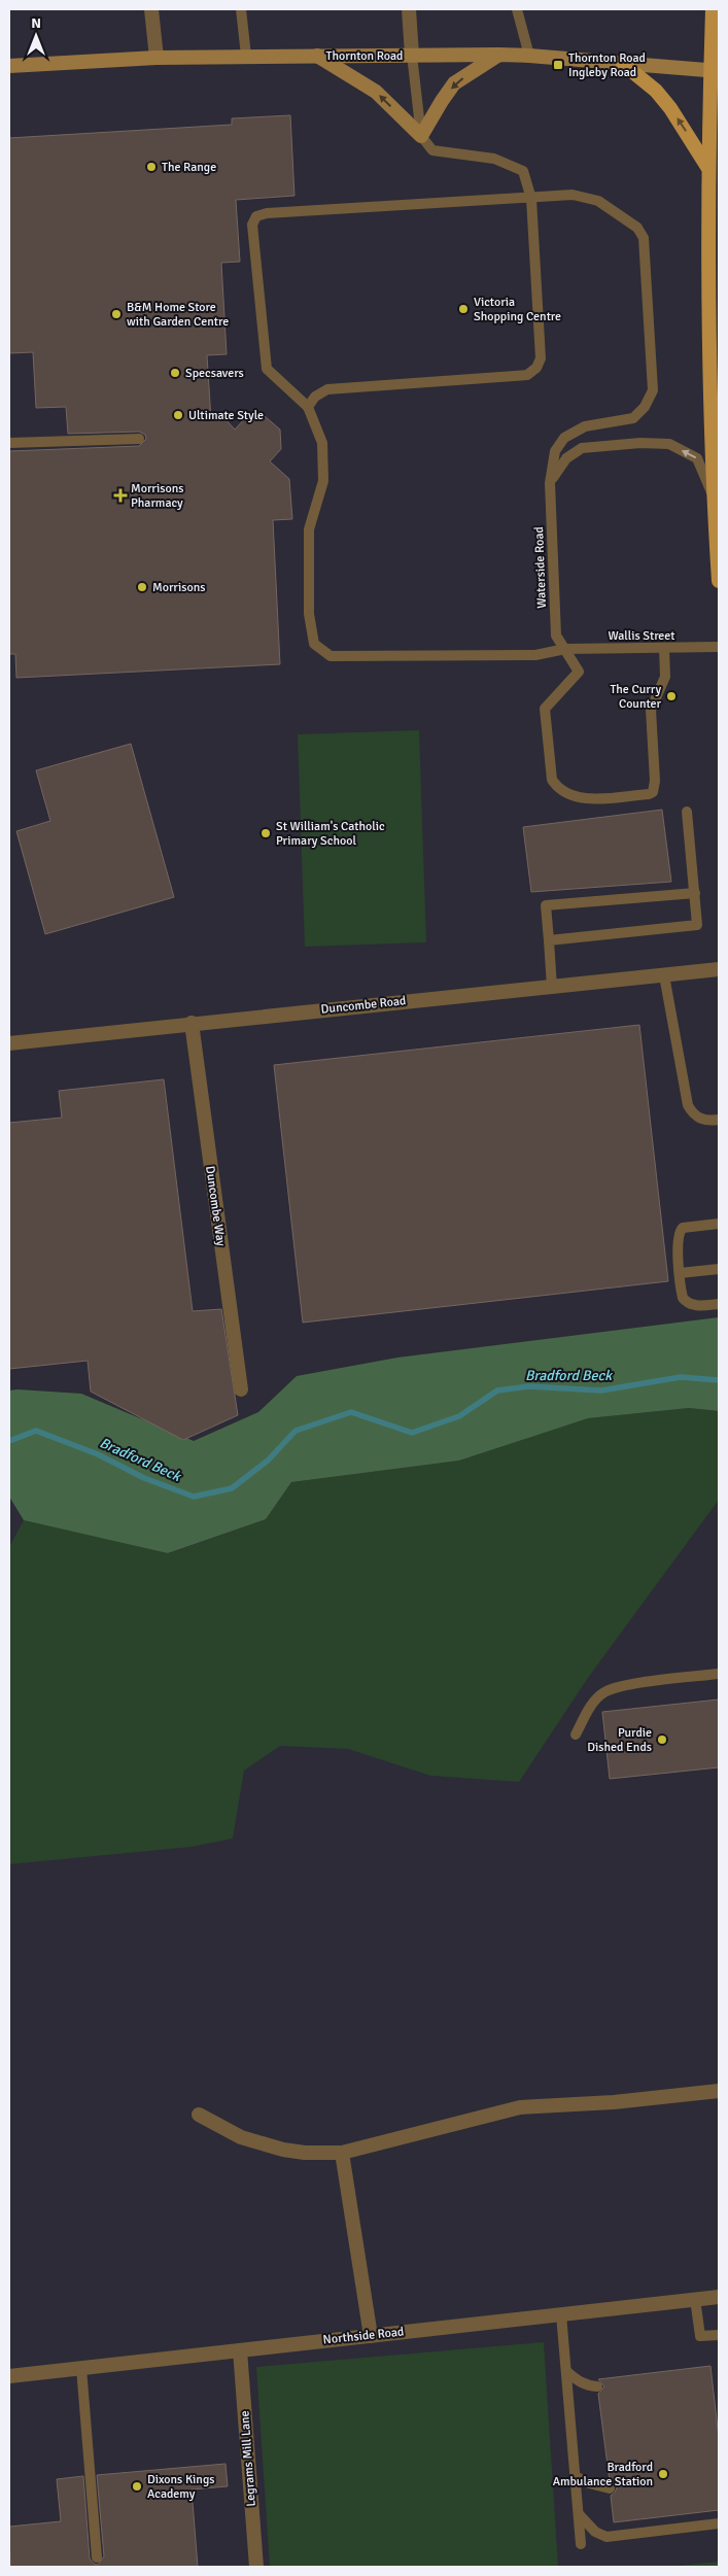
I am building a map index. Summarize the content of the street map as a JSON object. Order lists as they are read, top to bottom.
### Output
{
  "streets": {
    "main road": ["Thornton Road"],
    "street": [
      "Duncombe Road",
      "Duncombe Way",
      "Northside Road",
      "Legrams Mill Lane"
    ],
    "lane": ["Waterside Road", "Wallis Street"]
  },
  "crossings": [
    ["Waterside Road", "Wallis Street"],
    ["Duncombe Road", "Duncombe Way"],
    ["Northside Road", "Legrams Mill Lane"]
  ],
  "water": ["Bradford Beck"],
  "places": {
    "transit": ["Thornton Road Ingleby Road"],
    "other": [
      "The Range",
      "Victoria Shopping Centre",
      "B&M Home Store with Garden Centre",
      "Specsavers",
      "Ultimate Style",
      "Morrisons",
      "The Curry Counter",
      "St William's Catholic Primary School",
      "Purdie Dished Ends",
      "Bradford Ambulance Station",
      "Dixons Kings Academy"
    ],
    "health": ["Morrisons Pharmacy"]
  },
  "north": "top"
}
